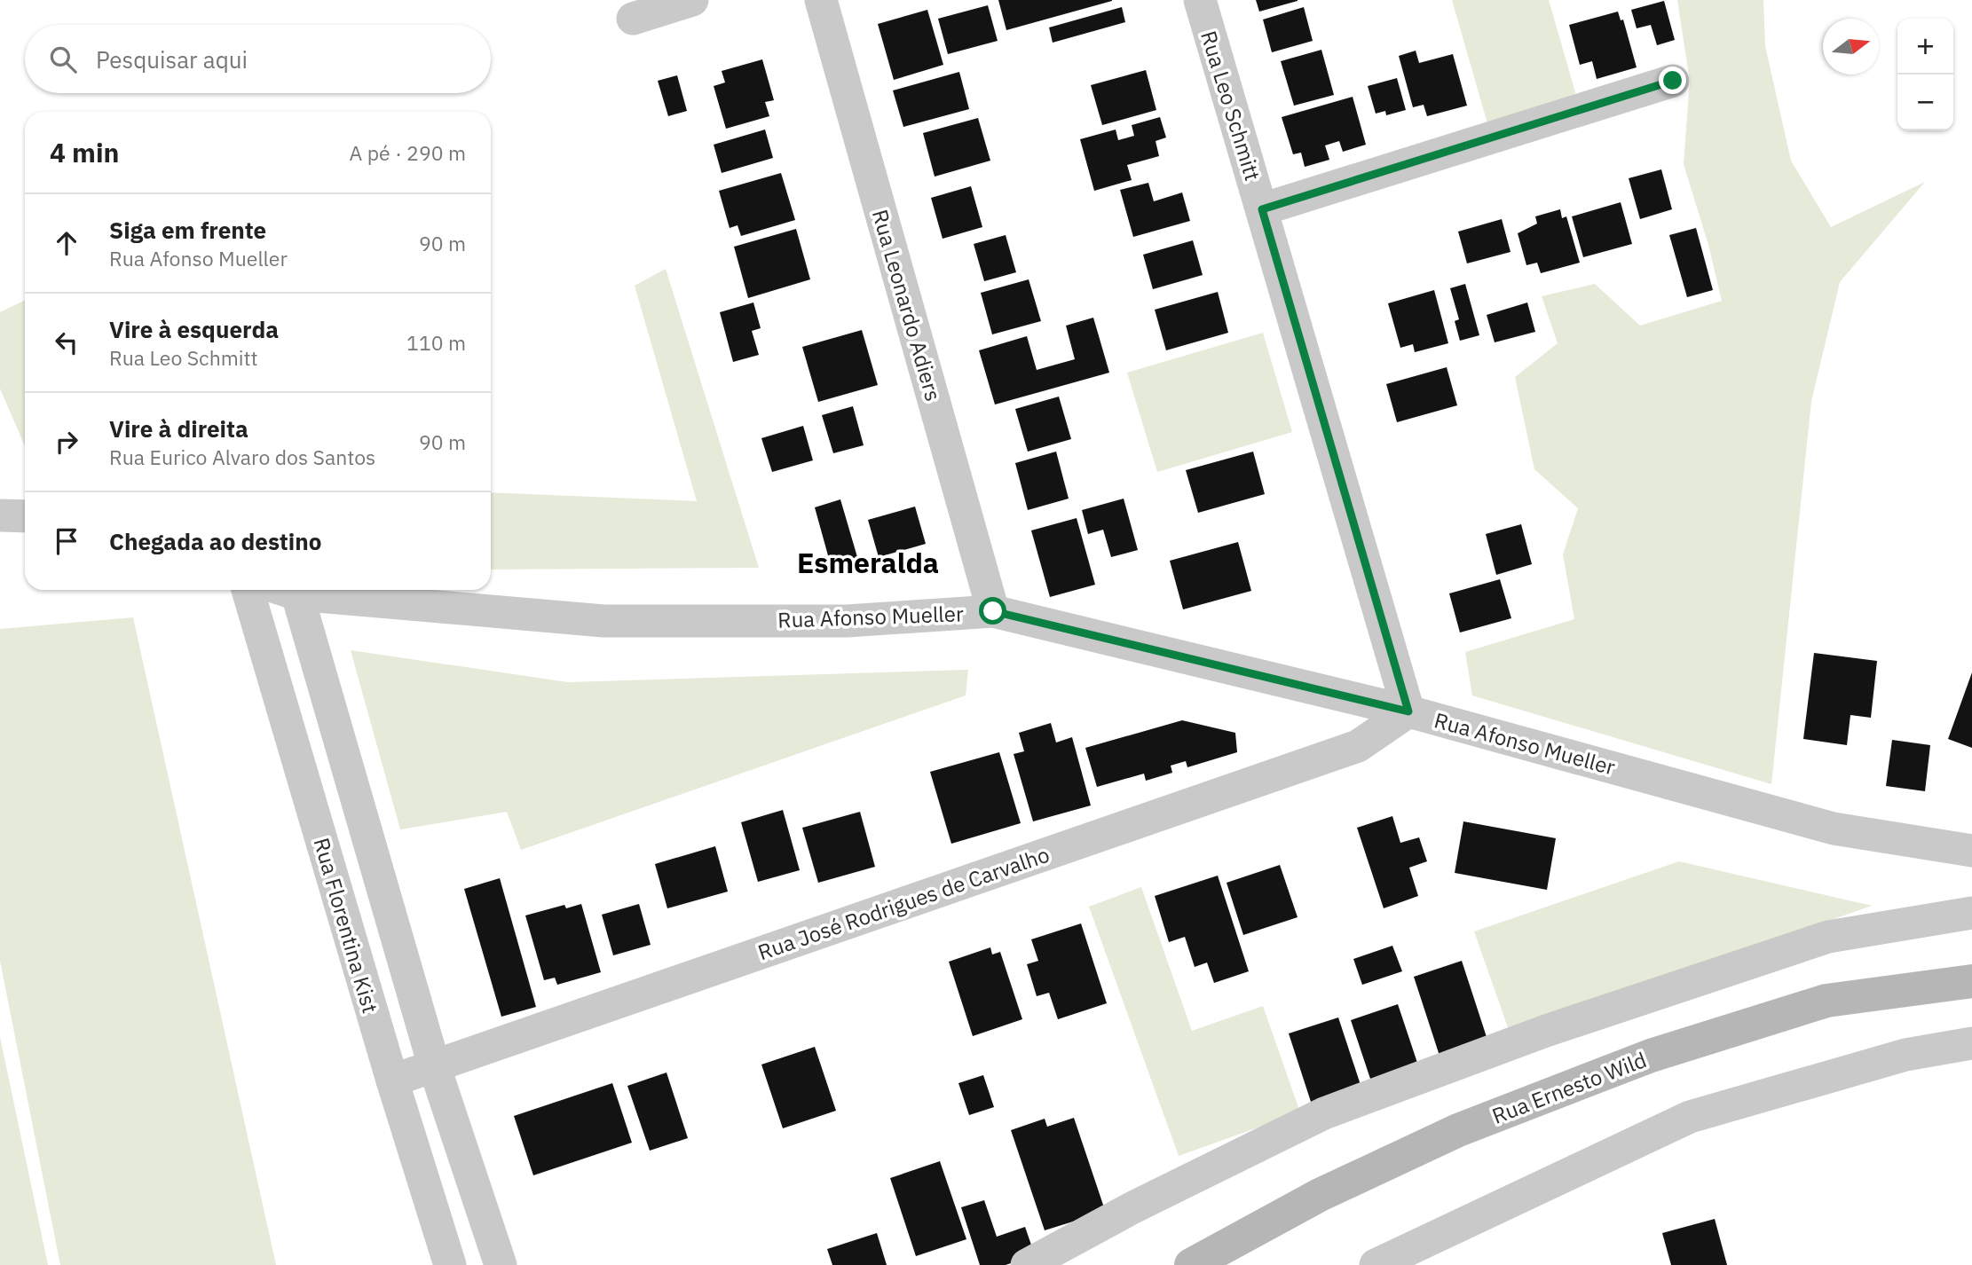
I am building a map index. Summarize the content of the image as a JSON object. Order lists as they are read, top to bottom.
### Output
{
  "streets": {
    "main road": ["Rua Ernesto Wild"],
    "street": [
      "Rua Leo Schmitt",
      "Rua Leonardo Adiers",
      "Rua Afonso Mueller",
      "Rua José Rodrigues de Carvalho",
      "Rua Florentina Kist"
    ]
  },
  "crossings": [
    ["Rua Leo Schmitt", "Rua Afonso Mueller"],
    ["Rua Leo Schmitt", "Rua José Rodrigues de Carvalho"],
    ["Rua Leonardo Adiers", "Rua Afonso Mueller"],
    ["Rua Afonso Mueller", "Rua José Rodrigues de Carvalho"],
    ["Rua Afonso Mueller", "Rua Florentina Kist"],
    ["Rua José Rodrigues de Carvalho", "Rua Florentina Kist"]
  ],
  "districts": ["Esmeralda"],
  "north": "right",
  "page": {
    "map_buttons": ["+", "−"],
    "search": "Pesquisar aqui",
    "heading": ["4 min", "A pé · 290 m"],
    "list": [
      ["Siga em frente", "Rua Afonso Mueller", "90 m"],
      ["Vire à esquerda", "Rua Leo Schmitt", "110 m"],
      ["Vire à direita", "Rua Eurico Alvaro dos Santos", "90 m"],
      "Chegada ao destino"
    ]
  }
}
